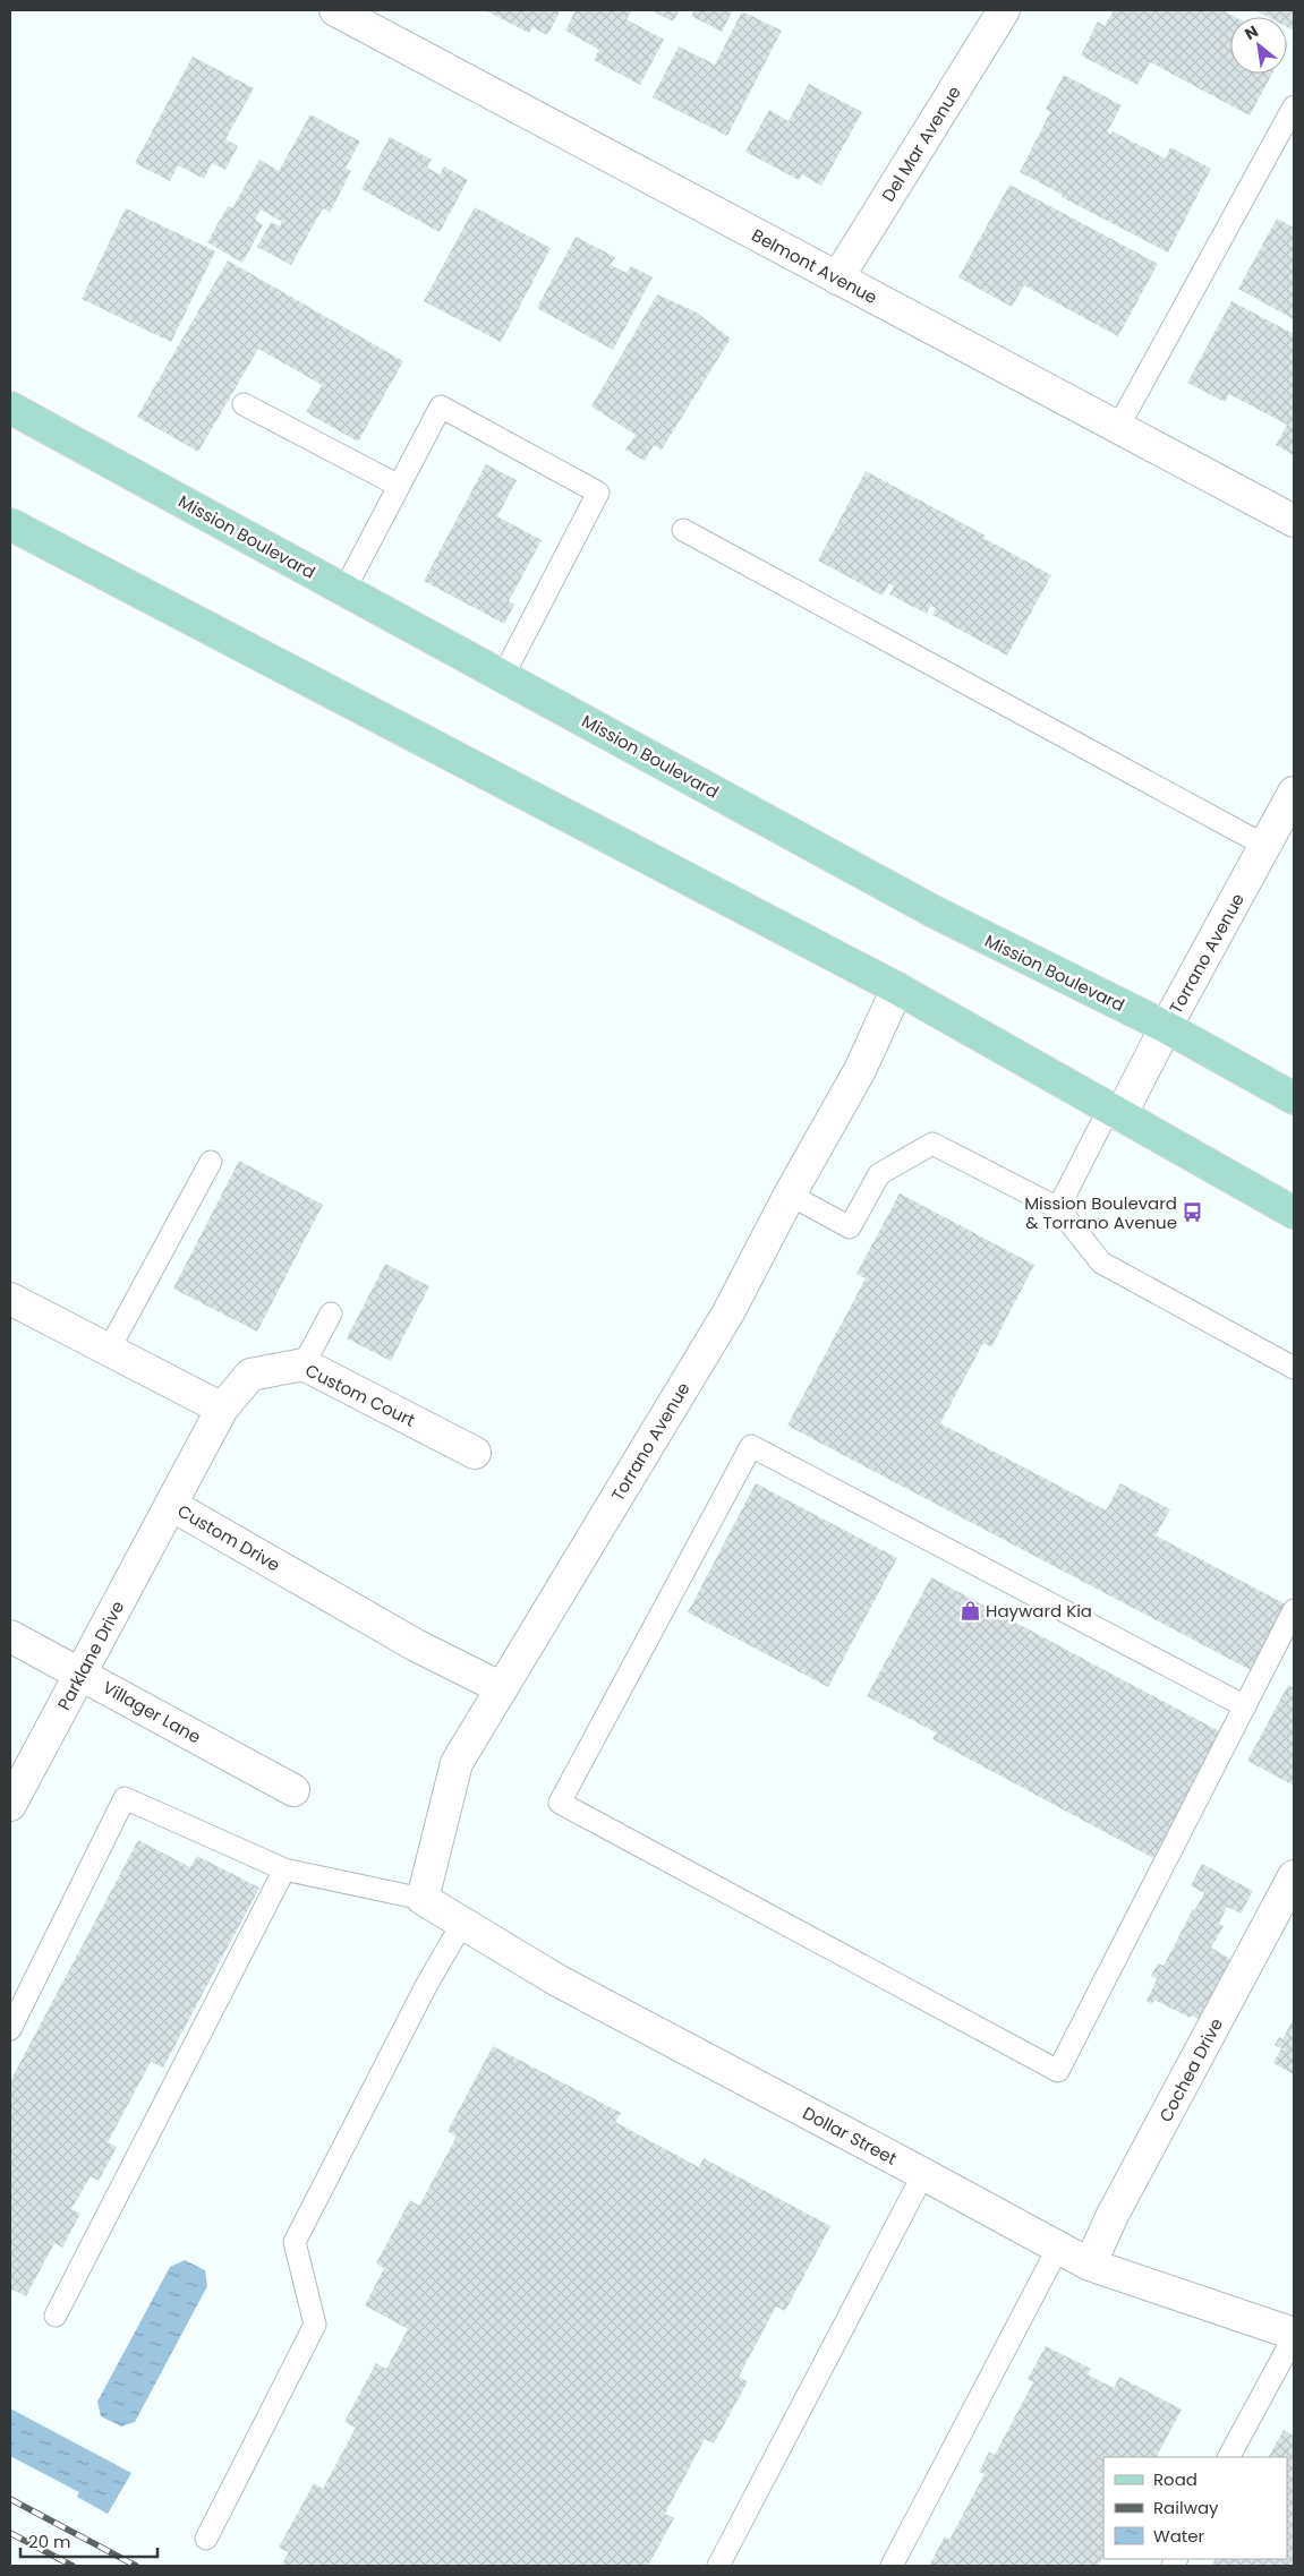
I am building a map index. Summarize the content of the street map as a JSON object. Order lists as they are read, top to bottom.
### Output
{
  "streets": {
    "main road": ["Mission Boulevard"],
    "street": [
      "Del Mar Avenue",
      "Belmont Avenue",
      "Torrano Avenue",
      "Custom Court",
      "Custom Drive",
      "Parklane Drive",
      "Villager Lane",
      "Cochea Drive",
      "Dollar Street"
    ]
  },
  "crossings": [
    ["Del Mar Avenue", "Belmont Avenue"],
    ["Mission Boulevard", "Torrano Avenue"],
    ["Torrano Avenue", "Custom Drive"],
    ["Torrano Avenue", "Dollar Street"],
    ["Custom Court", "Custom Drive"],
    ["Custom Drive", "Parklane Drive"],
    ["Parklane Drive", "Villager Lane"],
    ["Cochea Drive", "Dollar Street"]
  ],
  "places": {
    "bus stop": ["Mission Boulevard & Torrano Avenue"],
    "shop": ["Hayward Kia"]
  },
  "legend": ["Road", "Railway", "Water"],
  "scale_bar": "20 m",
  "north": "top left"
}
